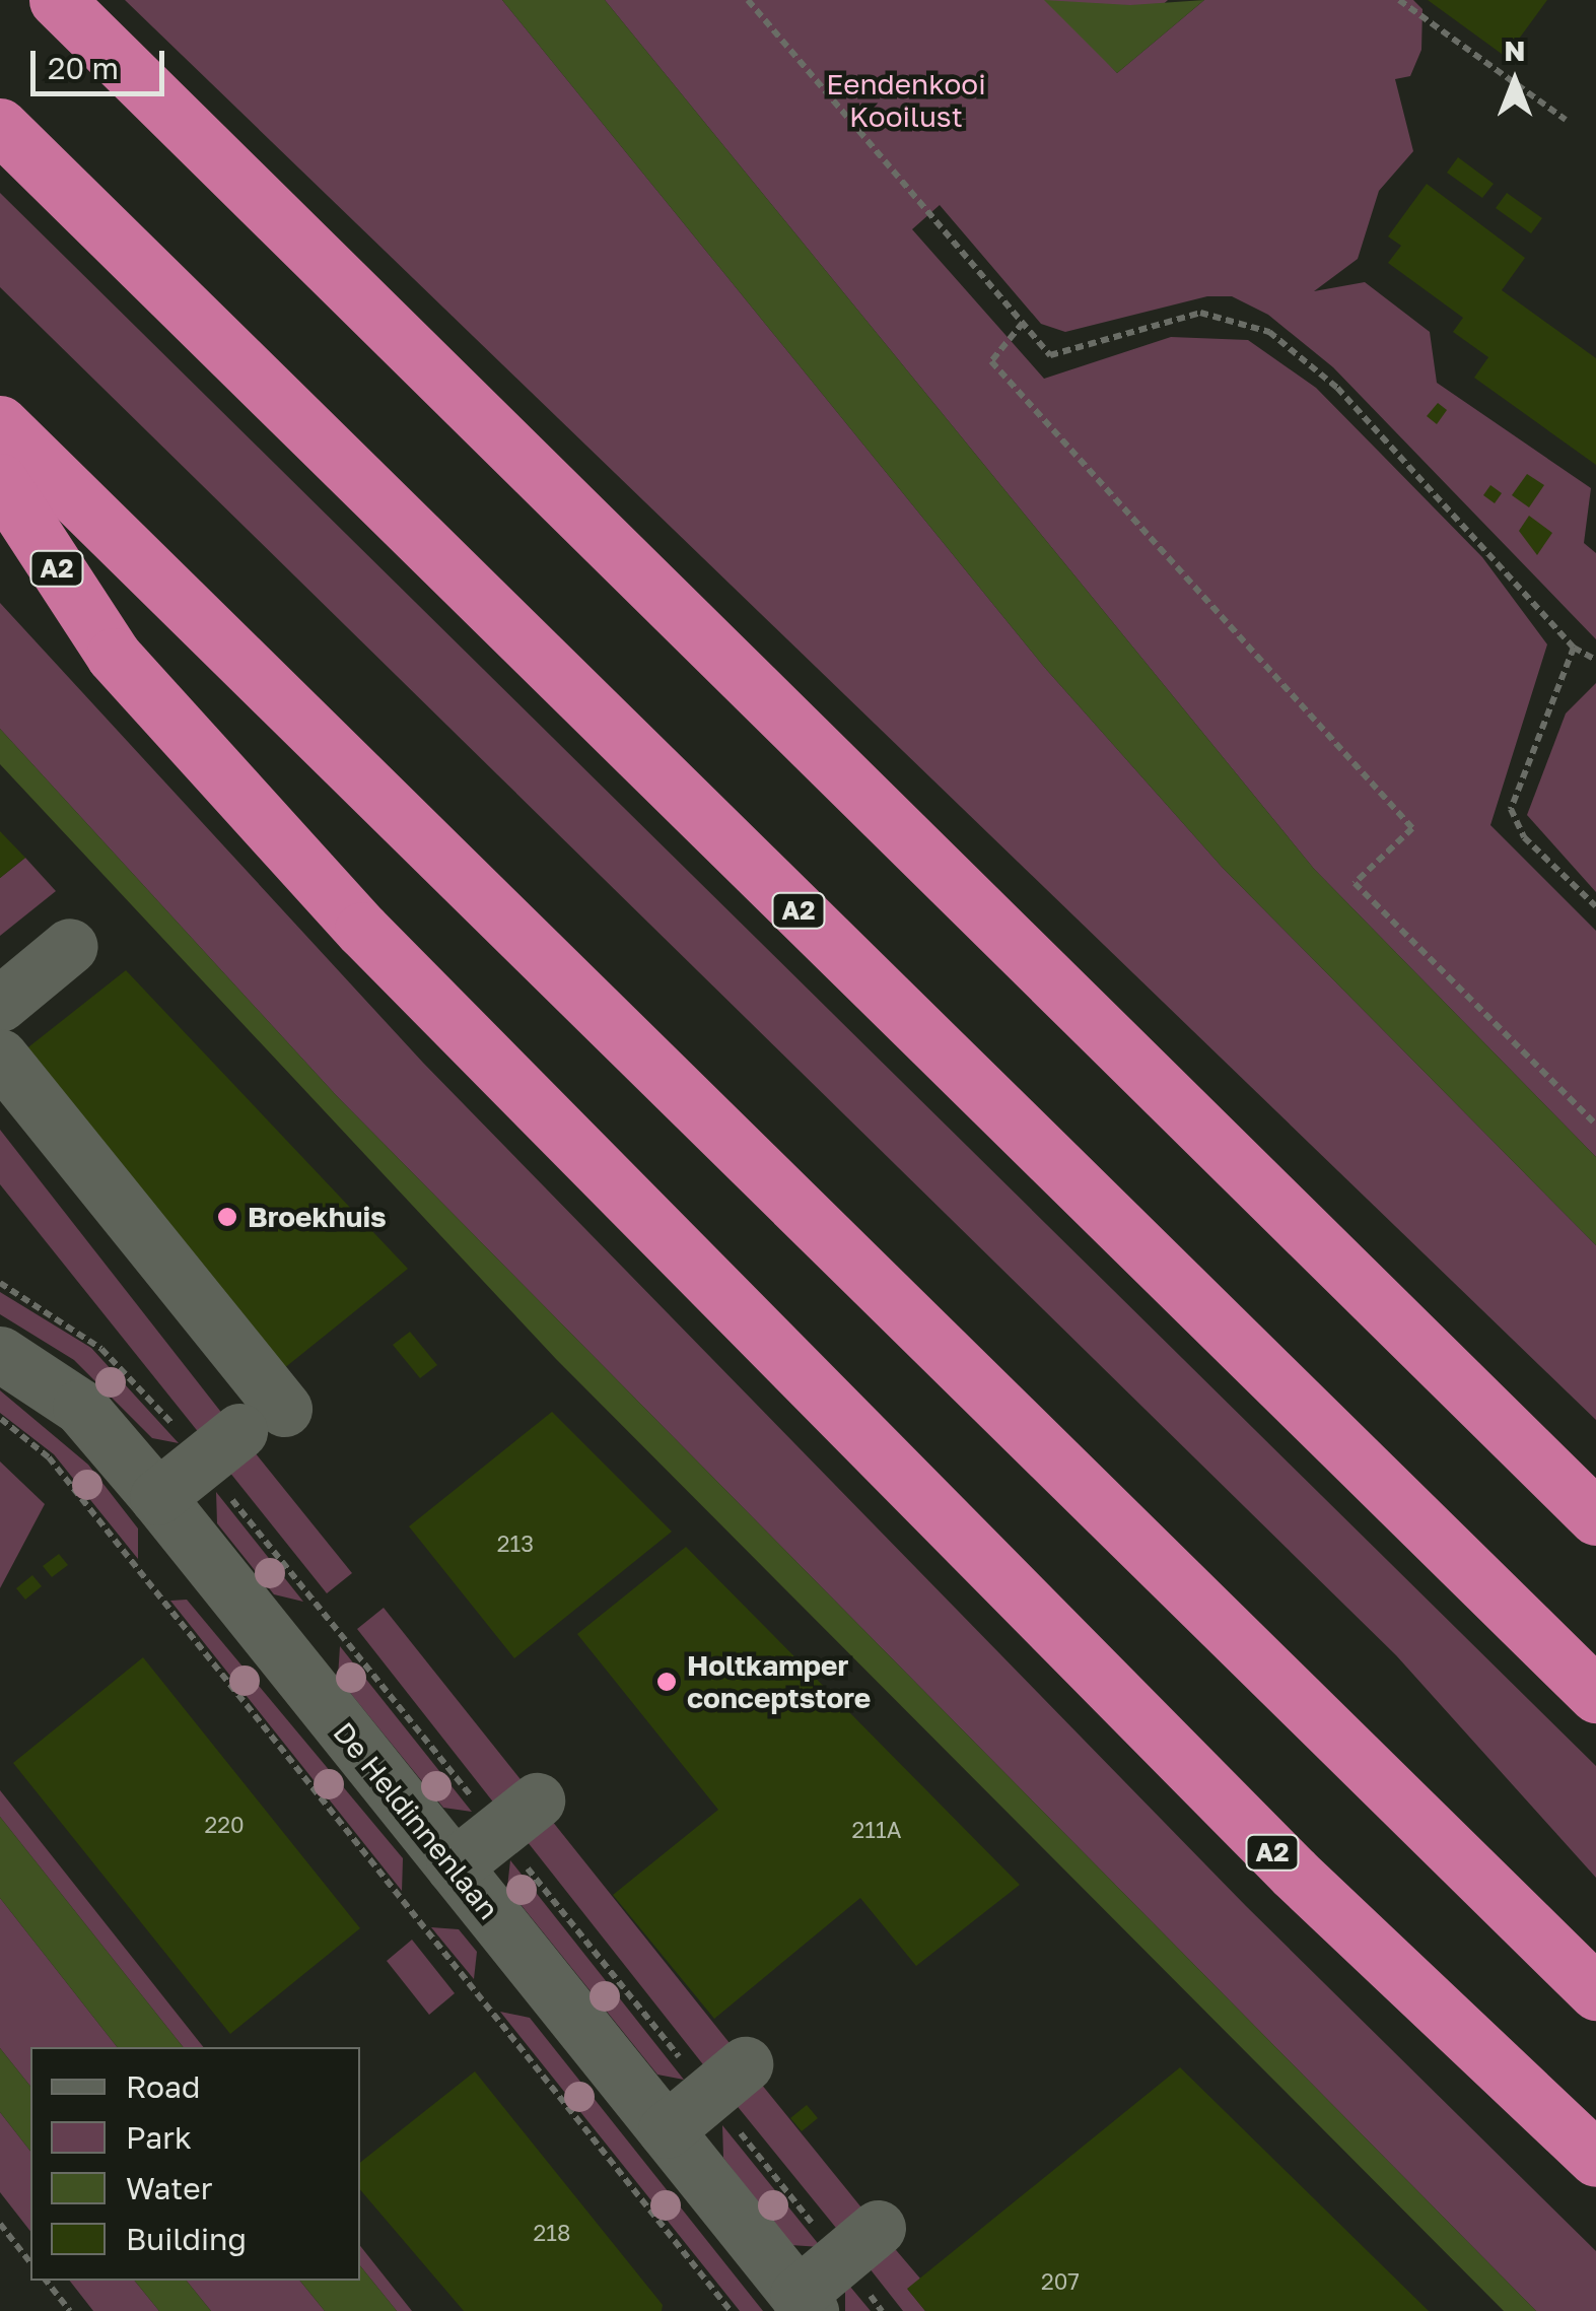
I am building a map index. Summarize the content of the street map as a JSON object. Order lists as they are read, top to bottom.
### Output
{
  "streets": {
    "highway": ["A2"],
    "street": ["De Heldinnenlaan"]
  },
  "parks": ["Eendenkooi Kooilust"],
  "places": ["Broekhuis", "Holtkamper conceptstore"],
  "house_numbers": [
    "213",
    "220",
    "211A",
    "218",
    "207"
  ],
  "legend": [
    "Road",
    "Park",
    "Water",
    "Building"
  ],
  "scale_bar": "20 m",
  "north": "top"
}
